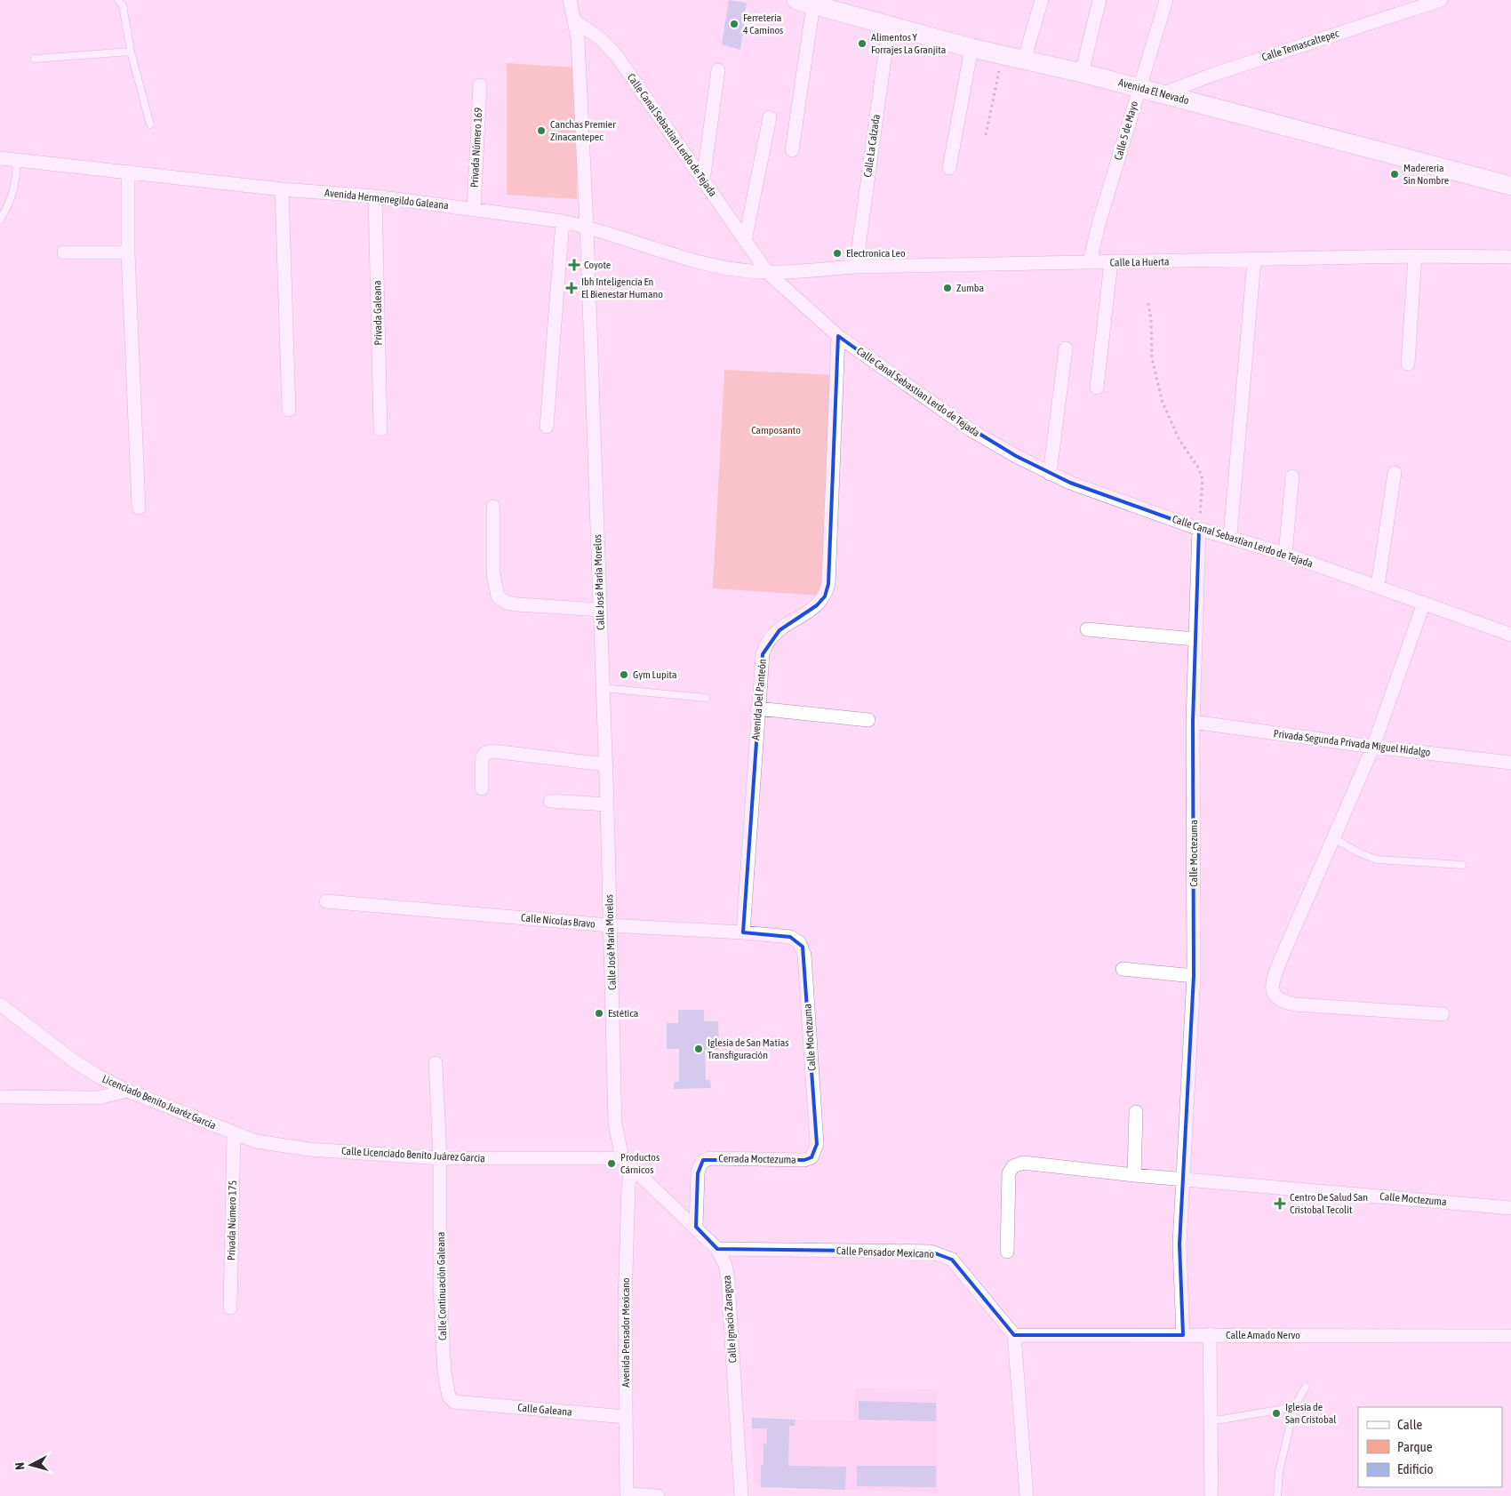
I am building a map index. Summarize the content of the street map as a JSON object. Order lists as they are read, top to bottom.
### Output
{
  "streets": {
    "street": [
      "Calle Temascaltepec",
      "Avenida El Nevado",
      "Calle 5 de Mayo",
      "Calle Canal Sebastian Lerdo de Tejada",
      "Calle La Calzada",
      "Privada Número 169",
      "Avenida Hermenegildo Galeana",
      "Calle La Huerta",
      "Privada Galeana",
      "Calle José María Morelos",
      "Avenida Del Panteón",
      "Privada Segunda Privada Miguel Hidalgo",
      "Calle Moctezuma",
      "Calle Nicolas Bravo",
      "Licenciado Benito Juaréz García",
      "Calle Licenciado Benito Juárez Garcia",
      "Cerrada Moctezuma",
      "Privada Número 175",
      "Calle Pensador Mexicano",
      "Calle Continuación Galeana",
      "Calle Ignacio Zaragoza",
      "Avenida Pensador Mexicano",
      "Calle Amado Nervo",
      "Calle Galeana"
    ]
  },
  "crossings": [
    ["Calle Temascaltepec", "Avenida El Nevado"],
    ["Avenida El Nevado", "Calle 5 de Mayo"],
    ["Avenida El Nevado", "Calle La Calzada"],
    ["Calle 5 de Mayo", "Calle La Huerta"],
    ["Calle Canal Sebastian Lerdo de Tejada", "Avenida Hermenegildo Galeana"],
    ["Calle Canal Sebastian Lerdo de Tejada", "Calle La Huerta"],
    ["Calle Canal Sebastian Lerdo de Tejada", "Calle José María Morelos"],
    ["Calle Canal Sebastian Lerdo de Tejada", "Avenida Del Panteón"],
    ["Calle Canal Sebastian Lerdo de Tejada", "Calle Moctezuma"],
    ["Calle La Calzada", "Calle La Huerta"],
    ["Privada Número 169", "Avenida Hermenegildo Galeana"],
    ["Avenida Hermenegildo Galeana", "Calle La Huerta"],
    ["Avenida Hermenegildo Galeana", "Privada Galeana"],
    ["Avenida Hermenegildo Galeana", "Calle José María Morelos"],
    ["Calle José María Morelos", "Calle Nicolas Bravo"],
    ["Calle José María Morelos", "Calle Licenciado Benito Juárez Garcia"],
    ["Calle José María Morelos", "Calle Ignacio Zaragoza"],
    ["Avenida Del Panteón", "Calle Nicolas Bravo"],
    ["Privada Segunda Privada Miguel Hidalgo", "Calle Moctezuma"],
    ["Calle Moctezuma", "Calle Nicolas Bravo"],
    ["Calle Moctezuma", "Cerrada Moctezuma"],
    ["Calle Moctezuma", "Calle Amado Nervo"],
    ["Licenciado Benito Juaréz García", "Calle Licenciado Benito Juárez Garcia"],
    ["Licenciado Benito Juaréz García", "Privada Número 175"],
    ["Calle Licenciado Benito Juárez Garcia", "Privada Número 175"],
    ["Calle Licenciado Benito Juárez Garcia", "Calle Continuación Galeana"],
    ["Calle Licenciado Benito Juárez Garcia", "Calle Ignacio Zaragoza"],
    ["Cerrada Moctezuma", "Calle Ignacio Zaragoza"],
    ["Calle Pensador Mexicano", "Calle Ignacio Zaragoza"],
    ["Calle Pensador Mexicano", "Calle Amado Nervo"],
    ["Calle Continuación Galeana", "Calle Galeana"],
    ["Calle Ignacio Zaragoza", "Avenida Pensador Mexicano"],
    ["Avenida Pensador Mexicano", "Calle Galeana"]
  ],
  "parks": ["Camposanto"],
  "places": {
    "other": [
      "Ferreteria 4 Caminos",
      "Alimentos Y Forrajes La Granjita",
      "Canchas Premier Zinacantepec",
      "Madereria Sin Nombre",
      "Electronica Leo",
      "Zumba",
      "Gym Lupita",
      "Estética",
      "Iglesia de San Matias Transfiguración",
      "Productos Cárnicos",
      "Iglesia de San Cristobal"
    ],
    "health": ["Coyote", "Ibh Inteligencia En El Bienestar Humano", "Centro De Salud San Cristobal Tecolit"]
  },
  "legend": ["Calle", "Parque", "Edificio"],
  "north": "left"
}
